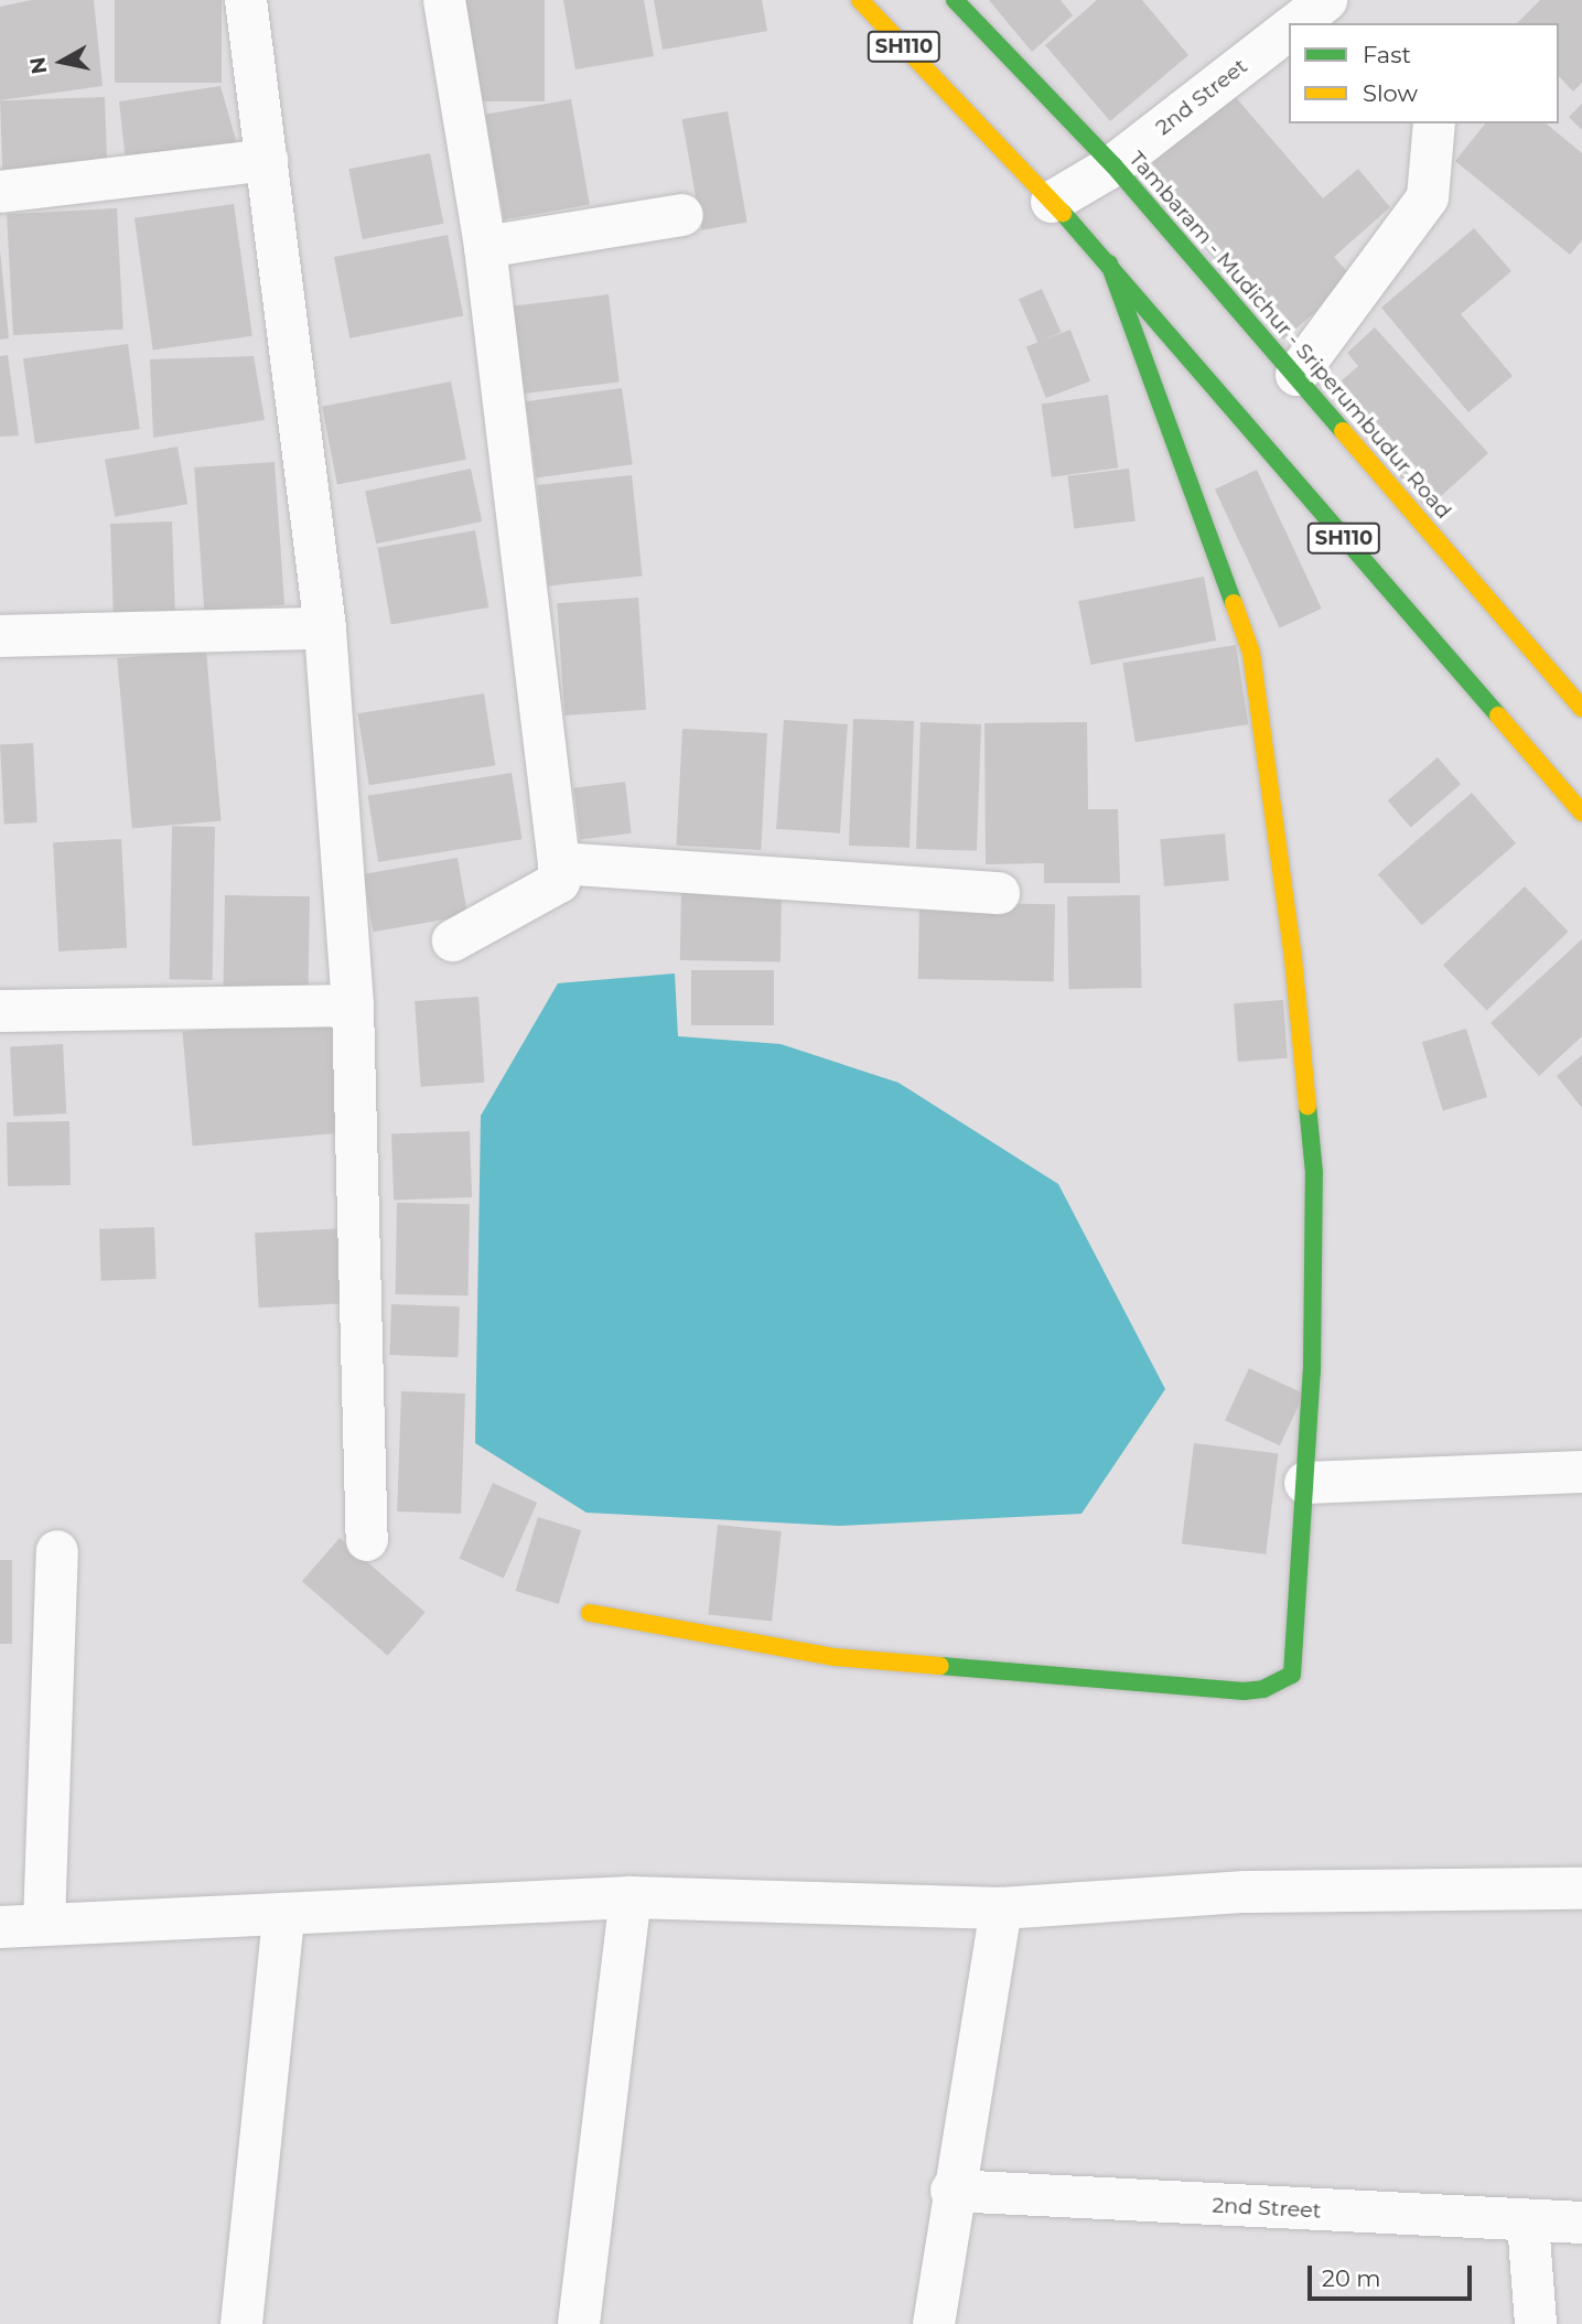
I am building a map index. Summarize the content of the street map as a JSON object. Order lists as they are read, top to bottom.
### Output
{
  "streets": {
    "street": ["SH110", "2nd Street", "Tambaram - Mudichur - Sriperumbudur Road"]
  },
  "crossings": [
    ["SH110", "2nd Street"],
    ["2nd Street", "Tambaram - Mudichur - Sriperumbudur Road"]
  ],
  "legend": ["Fast", "Slow"],
  "scale_bar": "20 m",
  "north": "left"
}
